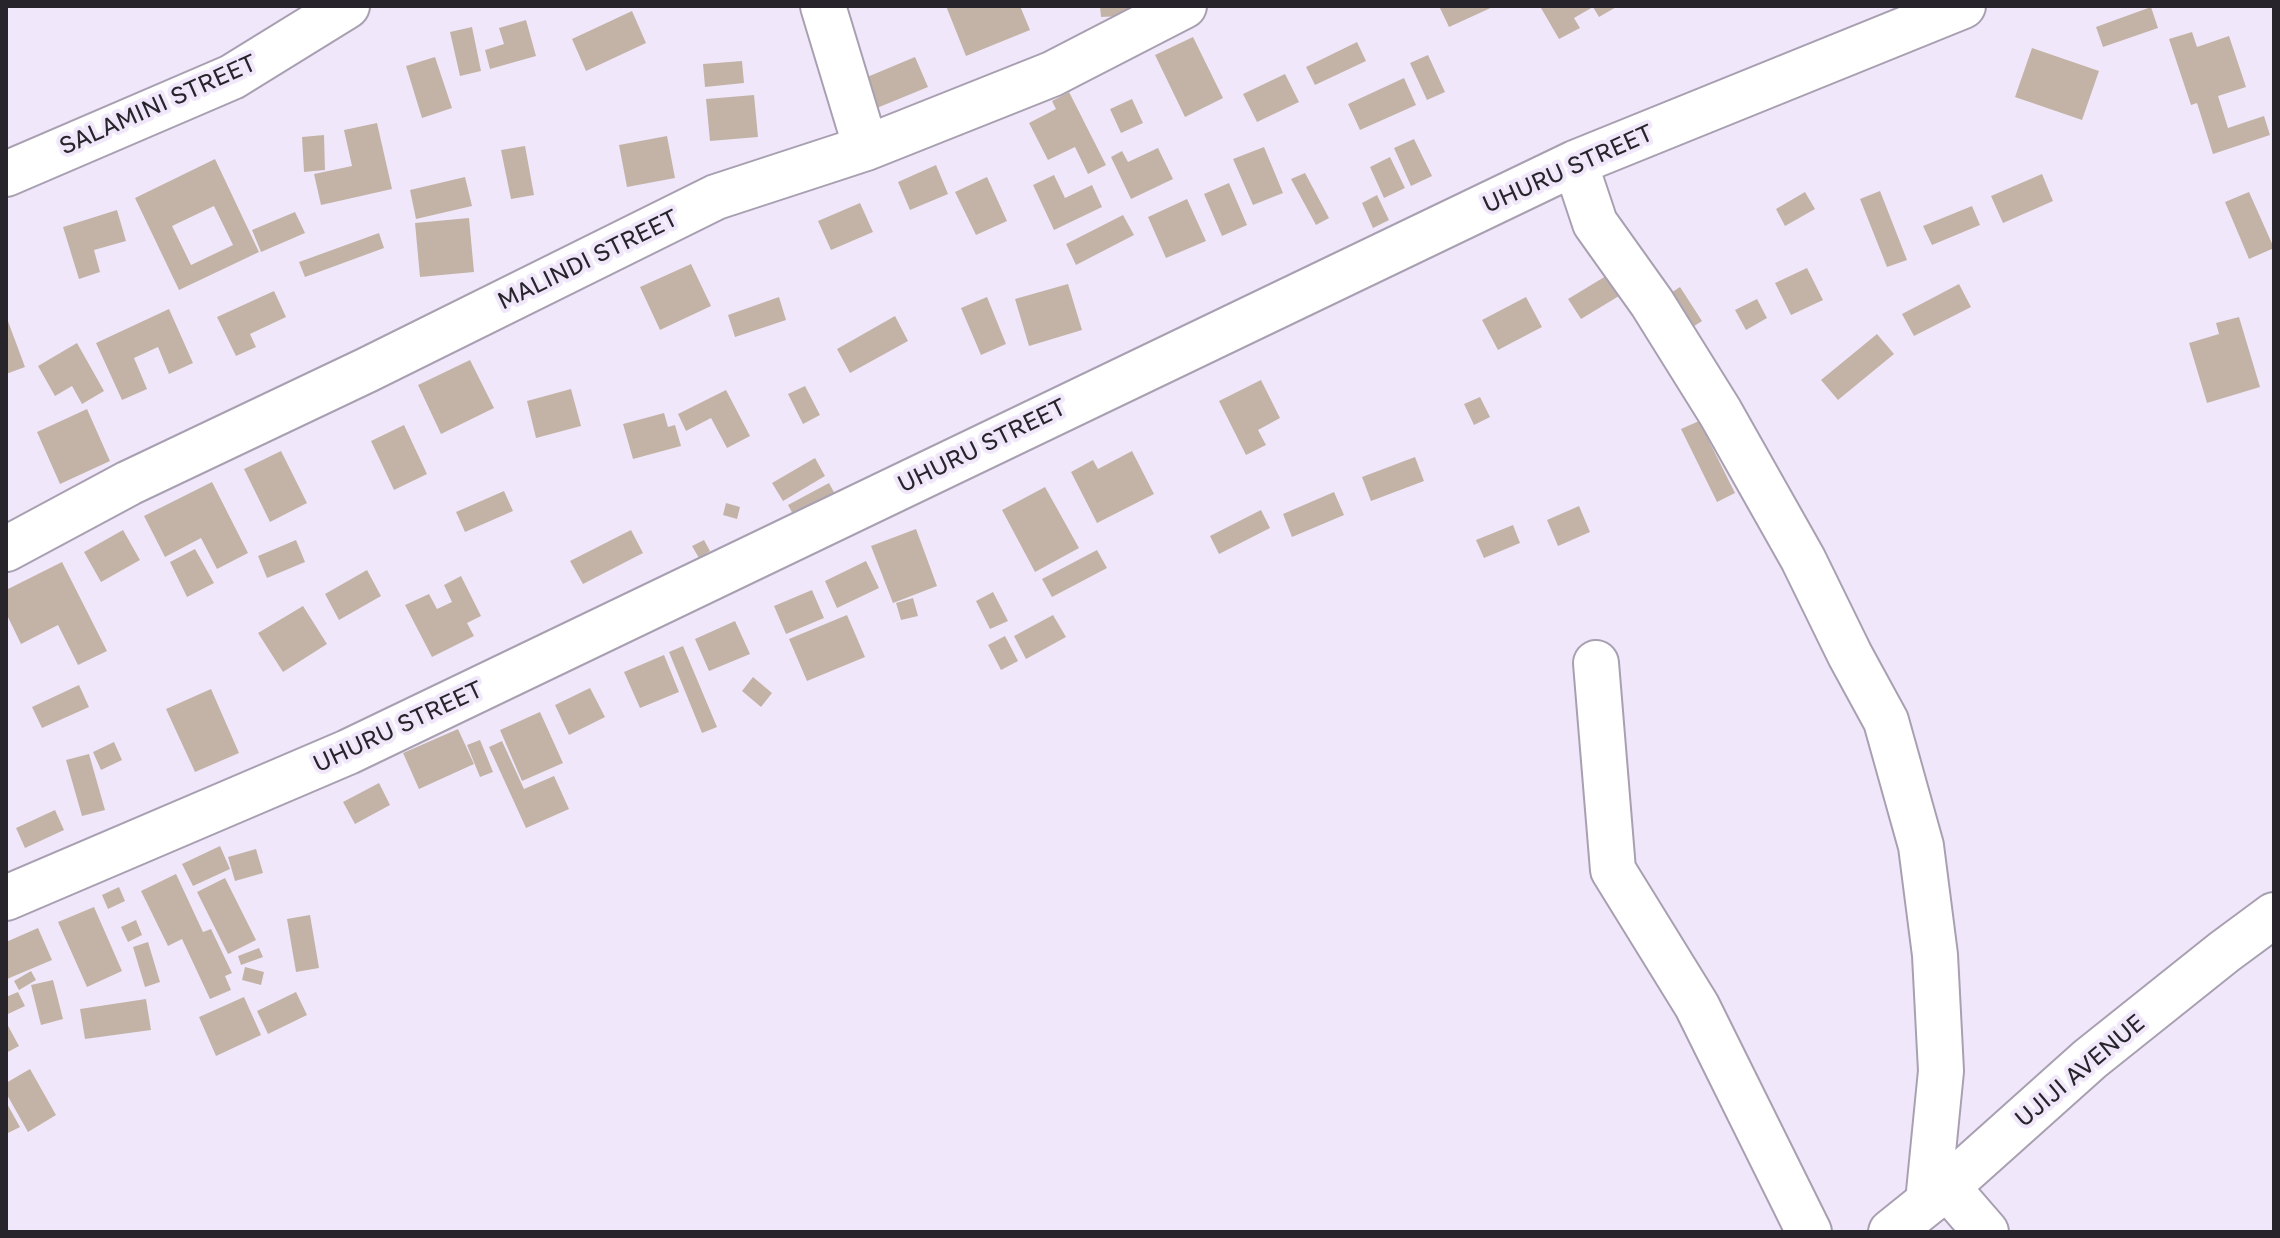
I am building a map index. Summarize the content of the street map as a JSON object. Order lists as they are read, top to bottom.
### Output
{
  "streets": {
    "street": [
      "SALAMINI STREET",
      "UHURU STREET",
      "MALINDI STREET",
      "UJIJI AVENUE"
    ]
  }
}
